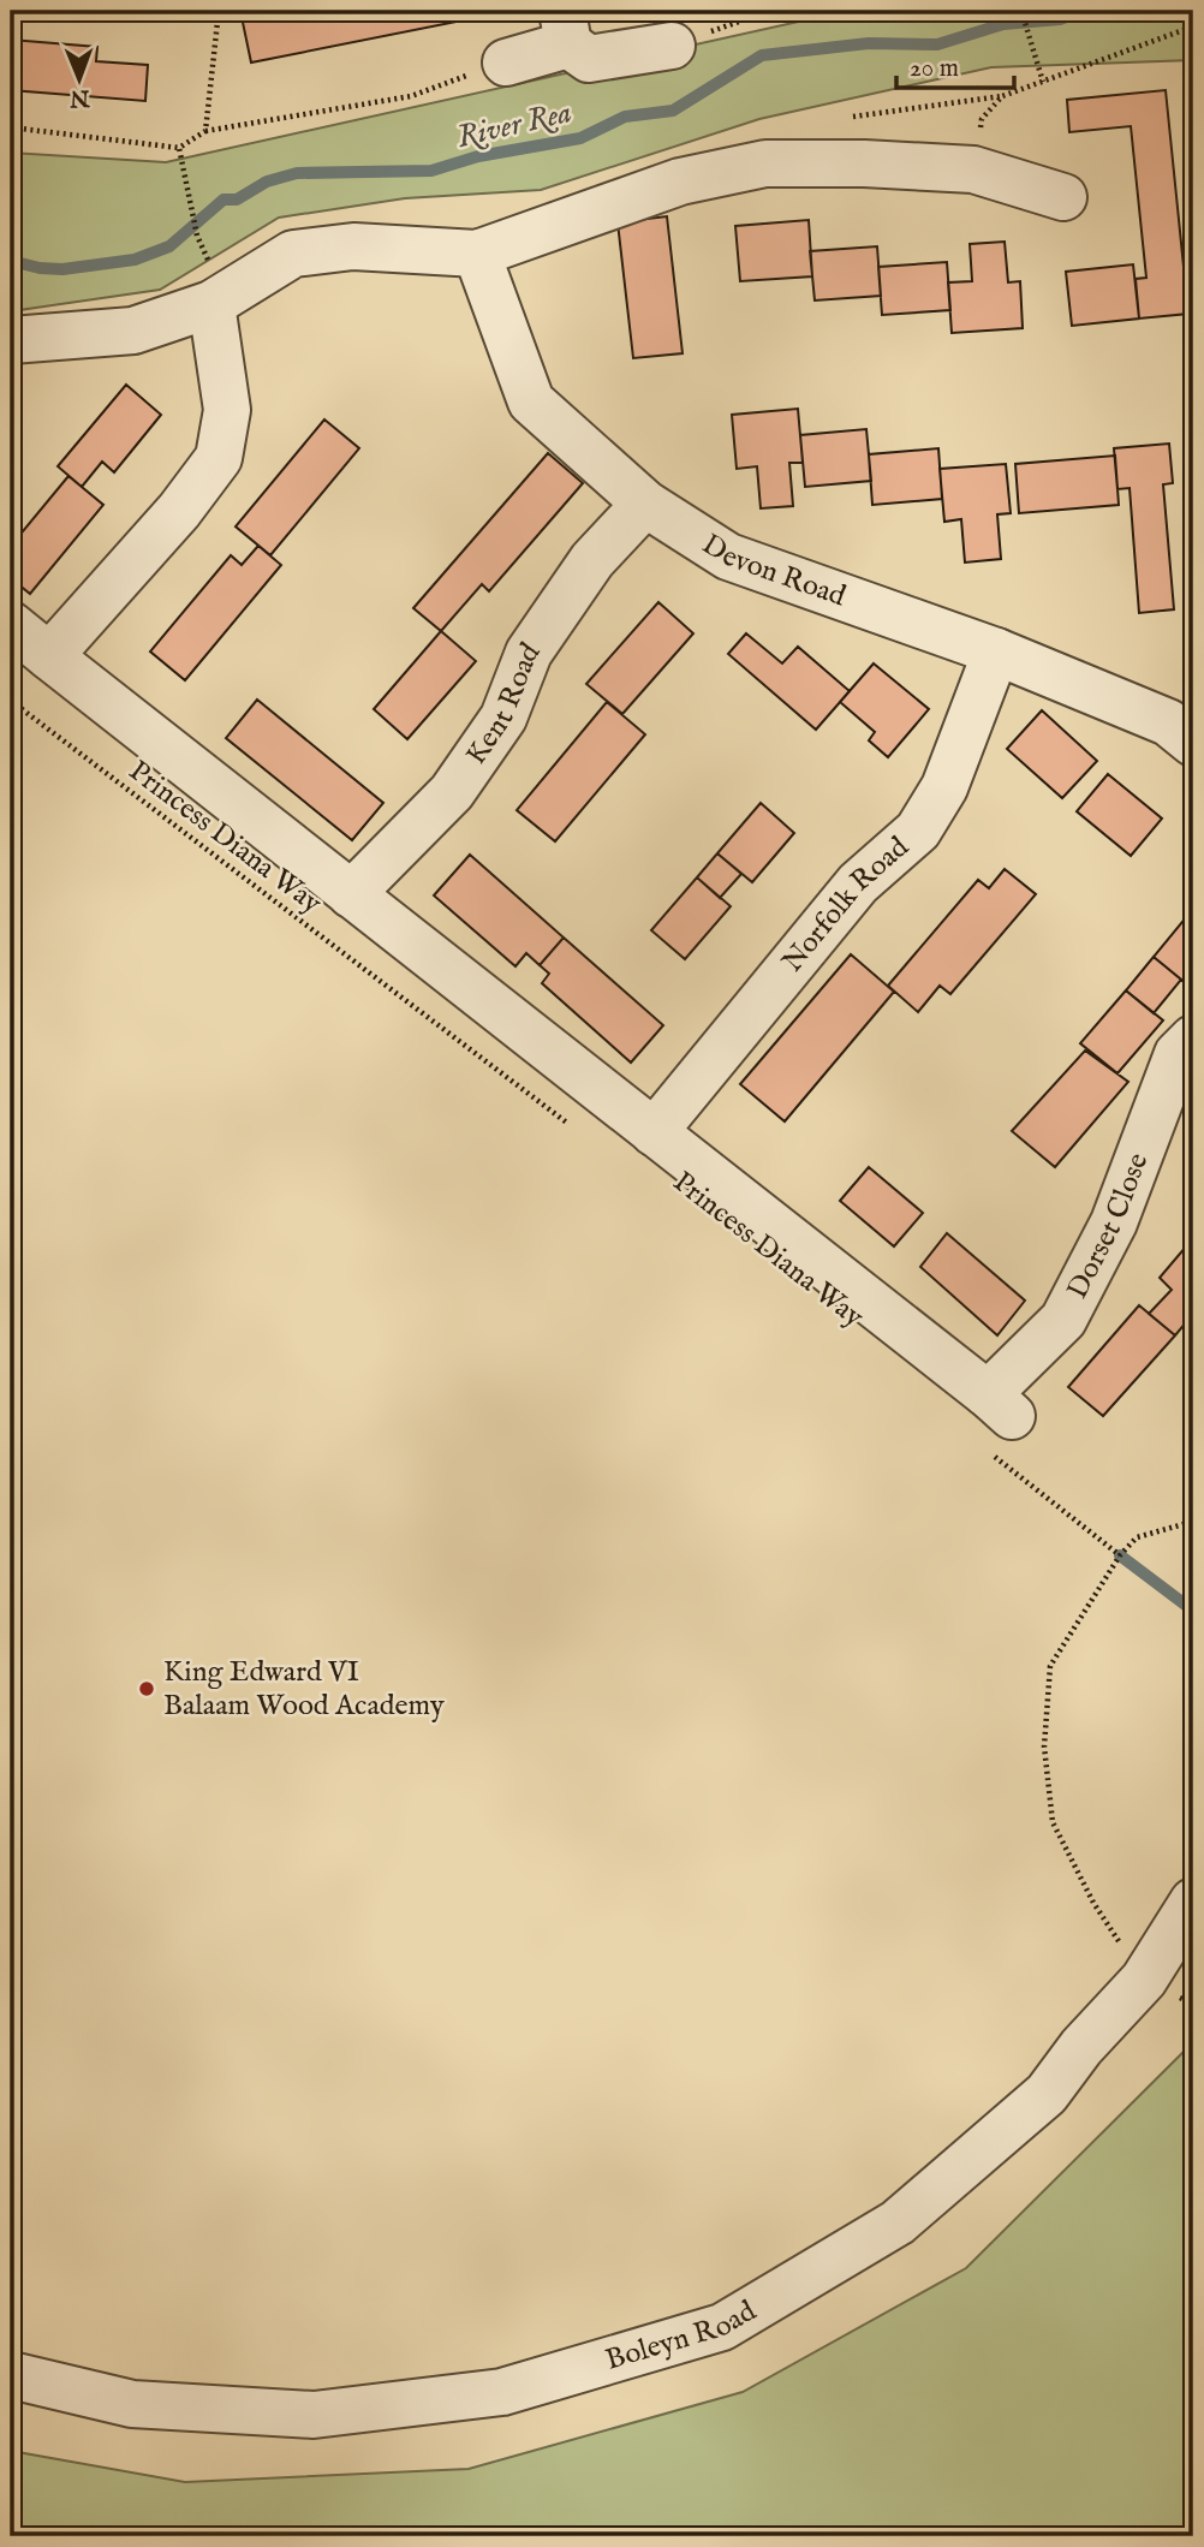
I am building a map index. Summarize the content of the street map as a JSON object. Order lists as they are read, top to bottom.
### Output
{
  "streets": {
    "street": [
      "Devon Road",
      "Kent Road",
      "Norfolk Road",
      "Dorset Close",
      "Boleyn Road"
    ],
    "path": ["Princess Diana Way"]
  },
  "crossings": [
    ["Devon Road", "Kent Road"],
    ["Devon Road", "Norfolk Road"]
  ],
  "water": ["River Rea"],
  "places": ["King Edward VI Balaam Wood Academy"],
  "scale_bar": "20 m",
  "north": "bottom"
}
